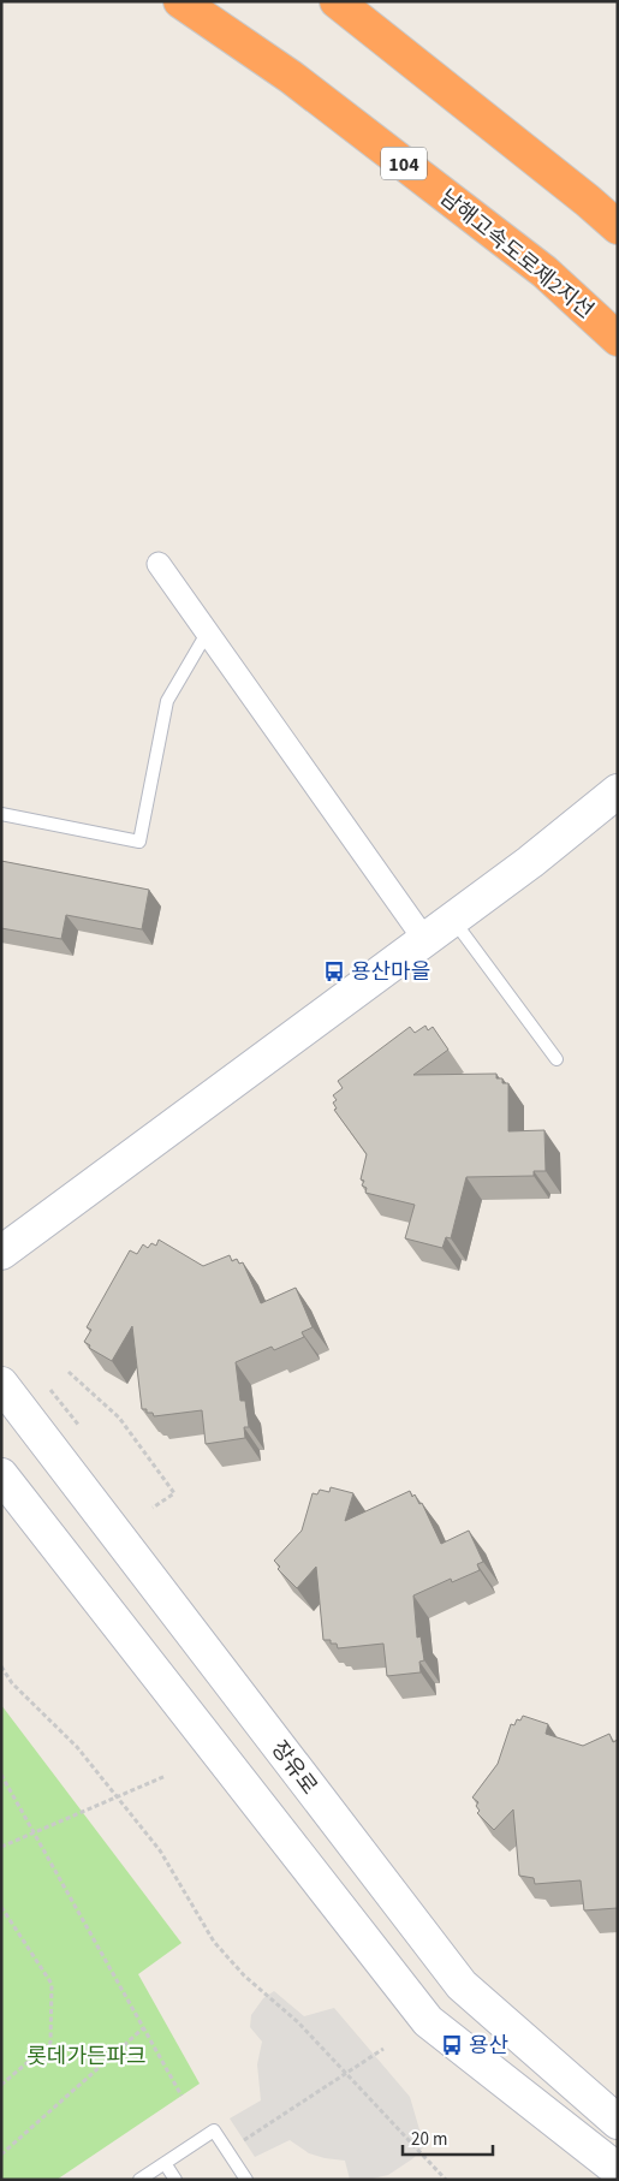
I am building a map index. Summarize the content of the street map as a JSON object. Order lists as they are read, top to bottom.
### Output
{
  "streets": {
    "highway": ["104", "남해고속도로제2지선"],
    "main road": ["장유로"]
  },
  "parks": ["롯데가든파크"],
  "places": {
    "bus stop": ["용산마을", "용산"]
  },
  "scale_bar": "20 m"
}
